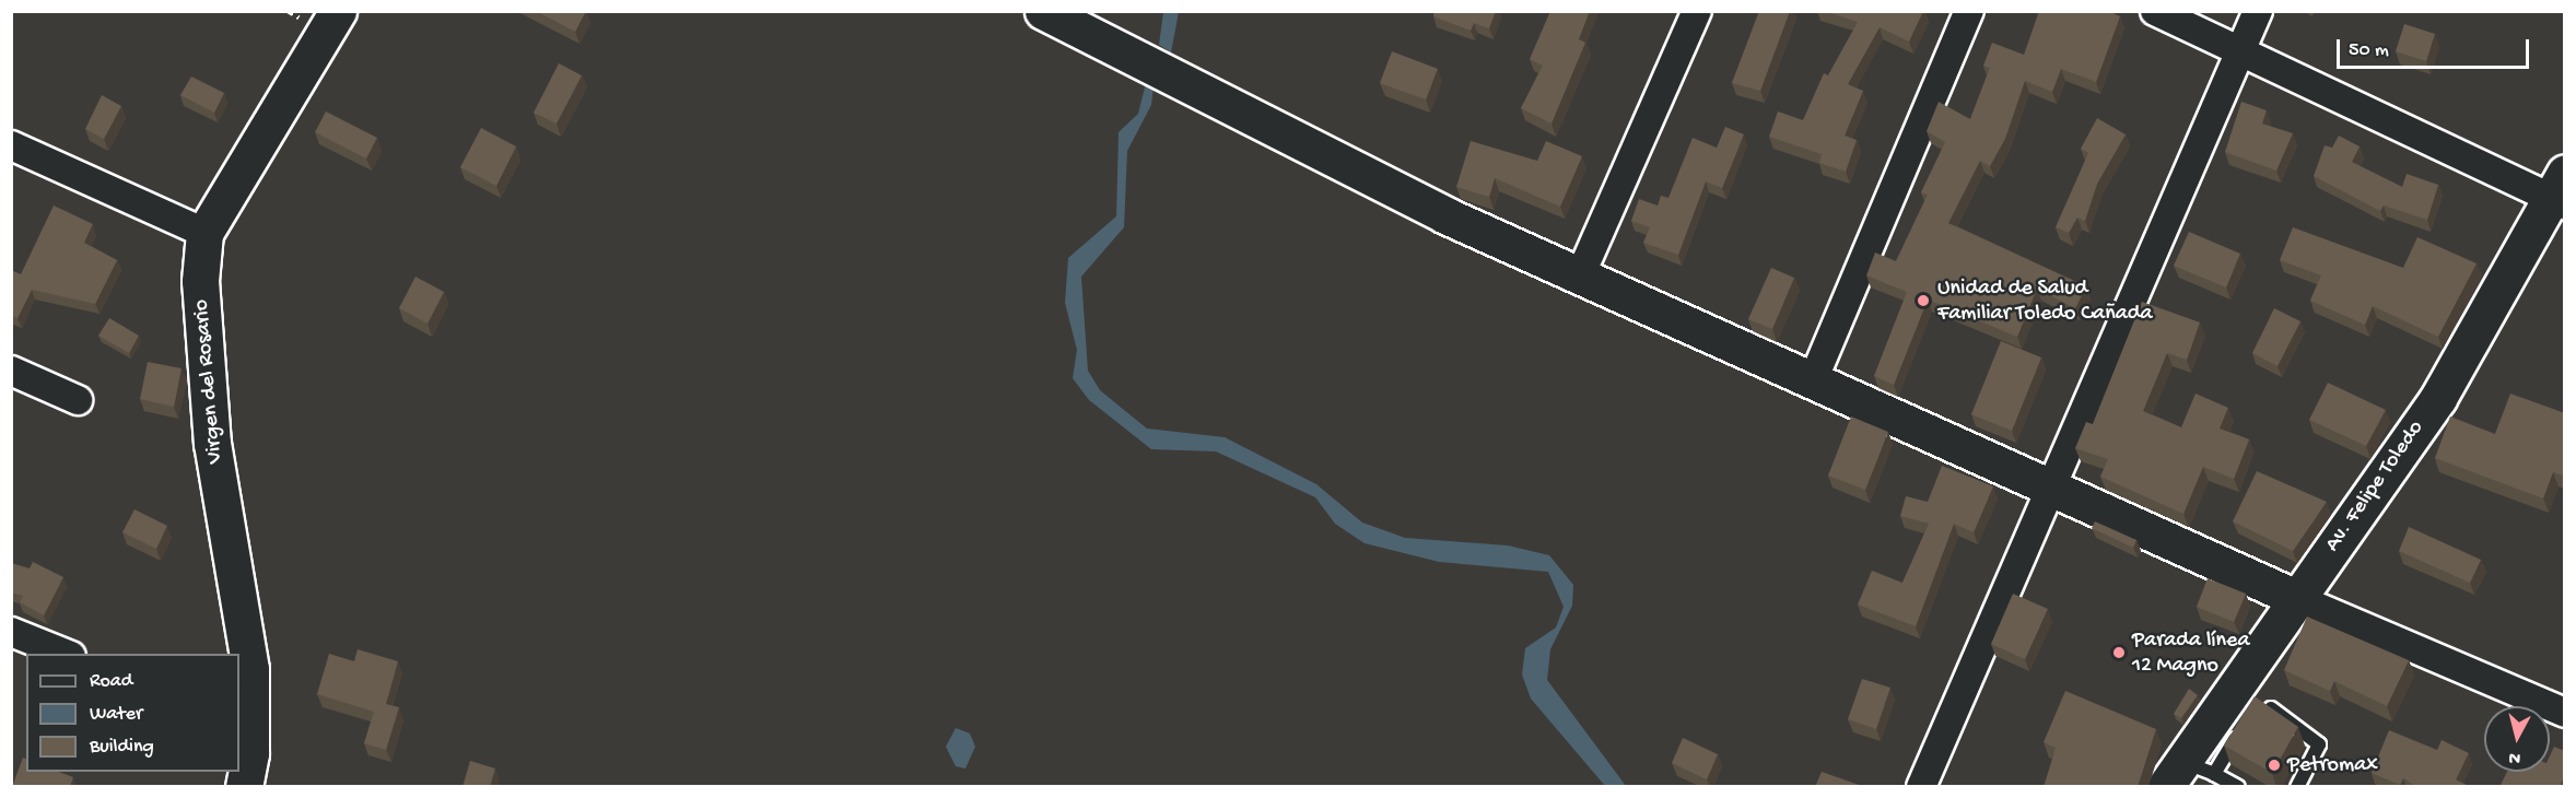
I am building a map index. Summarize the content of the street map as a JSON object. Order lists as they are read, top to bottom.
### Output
{
  "streets": {
    "street": ["Virgen del Rosario", "Av. Felipe Toledo"]
  },
  "places": ["Unidad de Salud Familiar Toledo Cañada", "Parada línea 12 Magno", "Petromax"],
  "legend": ["Road", "Water", "Building"],
  "scale_bar": "50 m",
  "north": "bottom"
}
